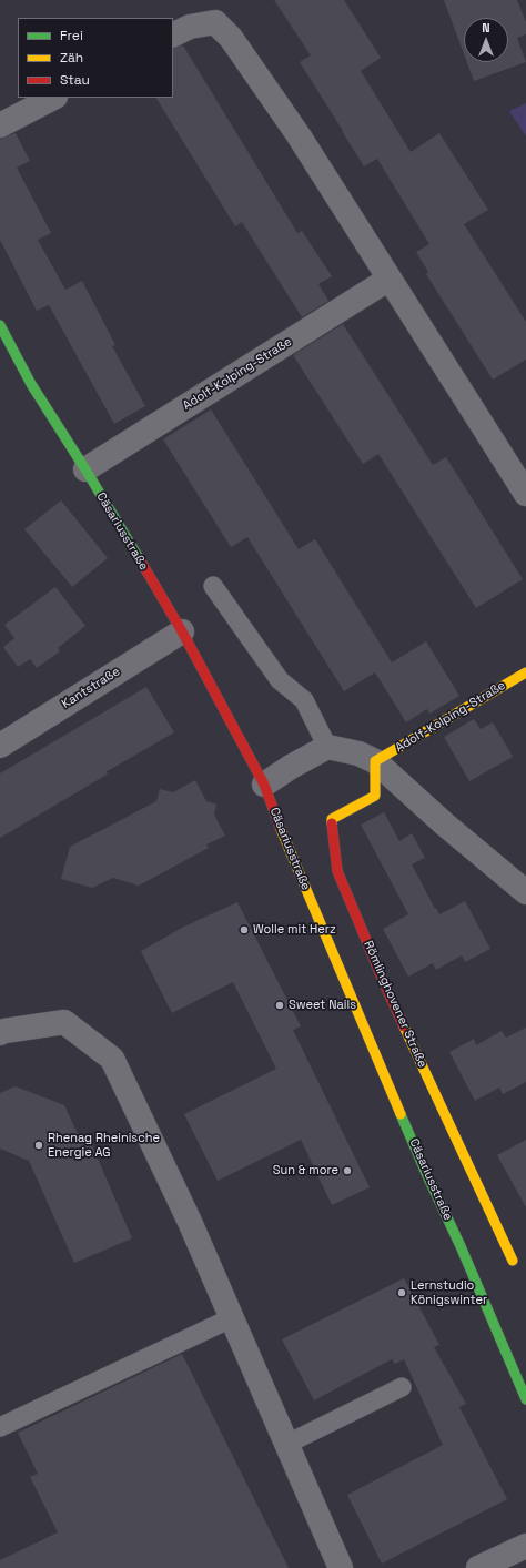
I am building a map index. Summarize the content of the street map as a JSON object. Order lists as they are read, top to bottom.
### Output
{
  "streets": {
    "main road": ["Adolf-Kolping-Straße", "Cäsariusstraße", "Römlinghovener Straße"],
    "street": ["Kantstraße"]
  },
  "crossings": [
    ["Adolf-Kolping-Straße", "Cäsariusstraße"],
    ["Adolf-Kolping-Straße", "Römlinghovener Straße"],
    ["Cäsariusstraße", "Kantstraße"]
  ],
  "places": [
    "Wolle mit Herz",
    "Sweet Nails",
    "Rhenag Rheinische Energie AG",
    "Sun & more",
    "Lernstudio Königswinter"
  ],
  "legend": ["Frei", "Zäh", "Stau"],
  "north": "top"
}
